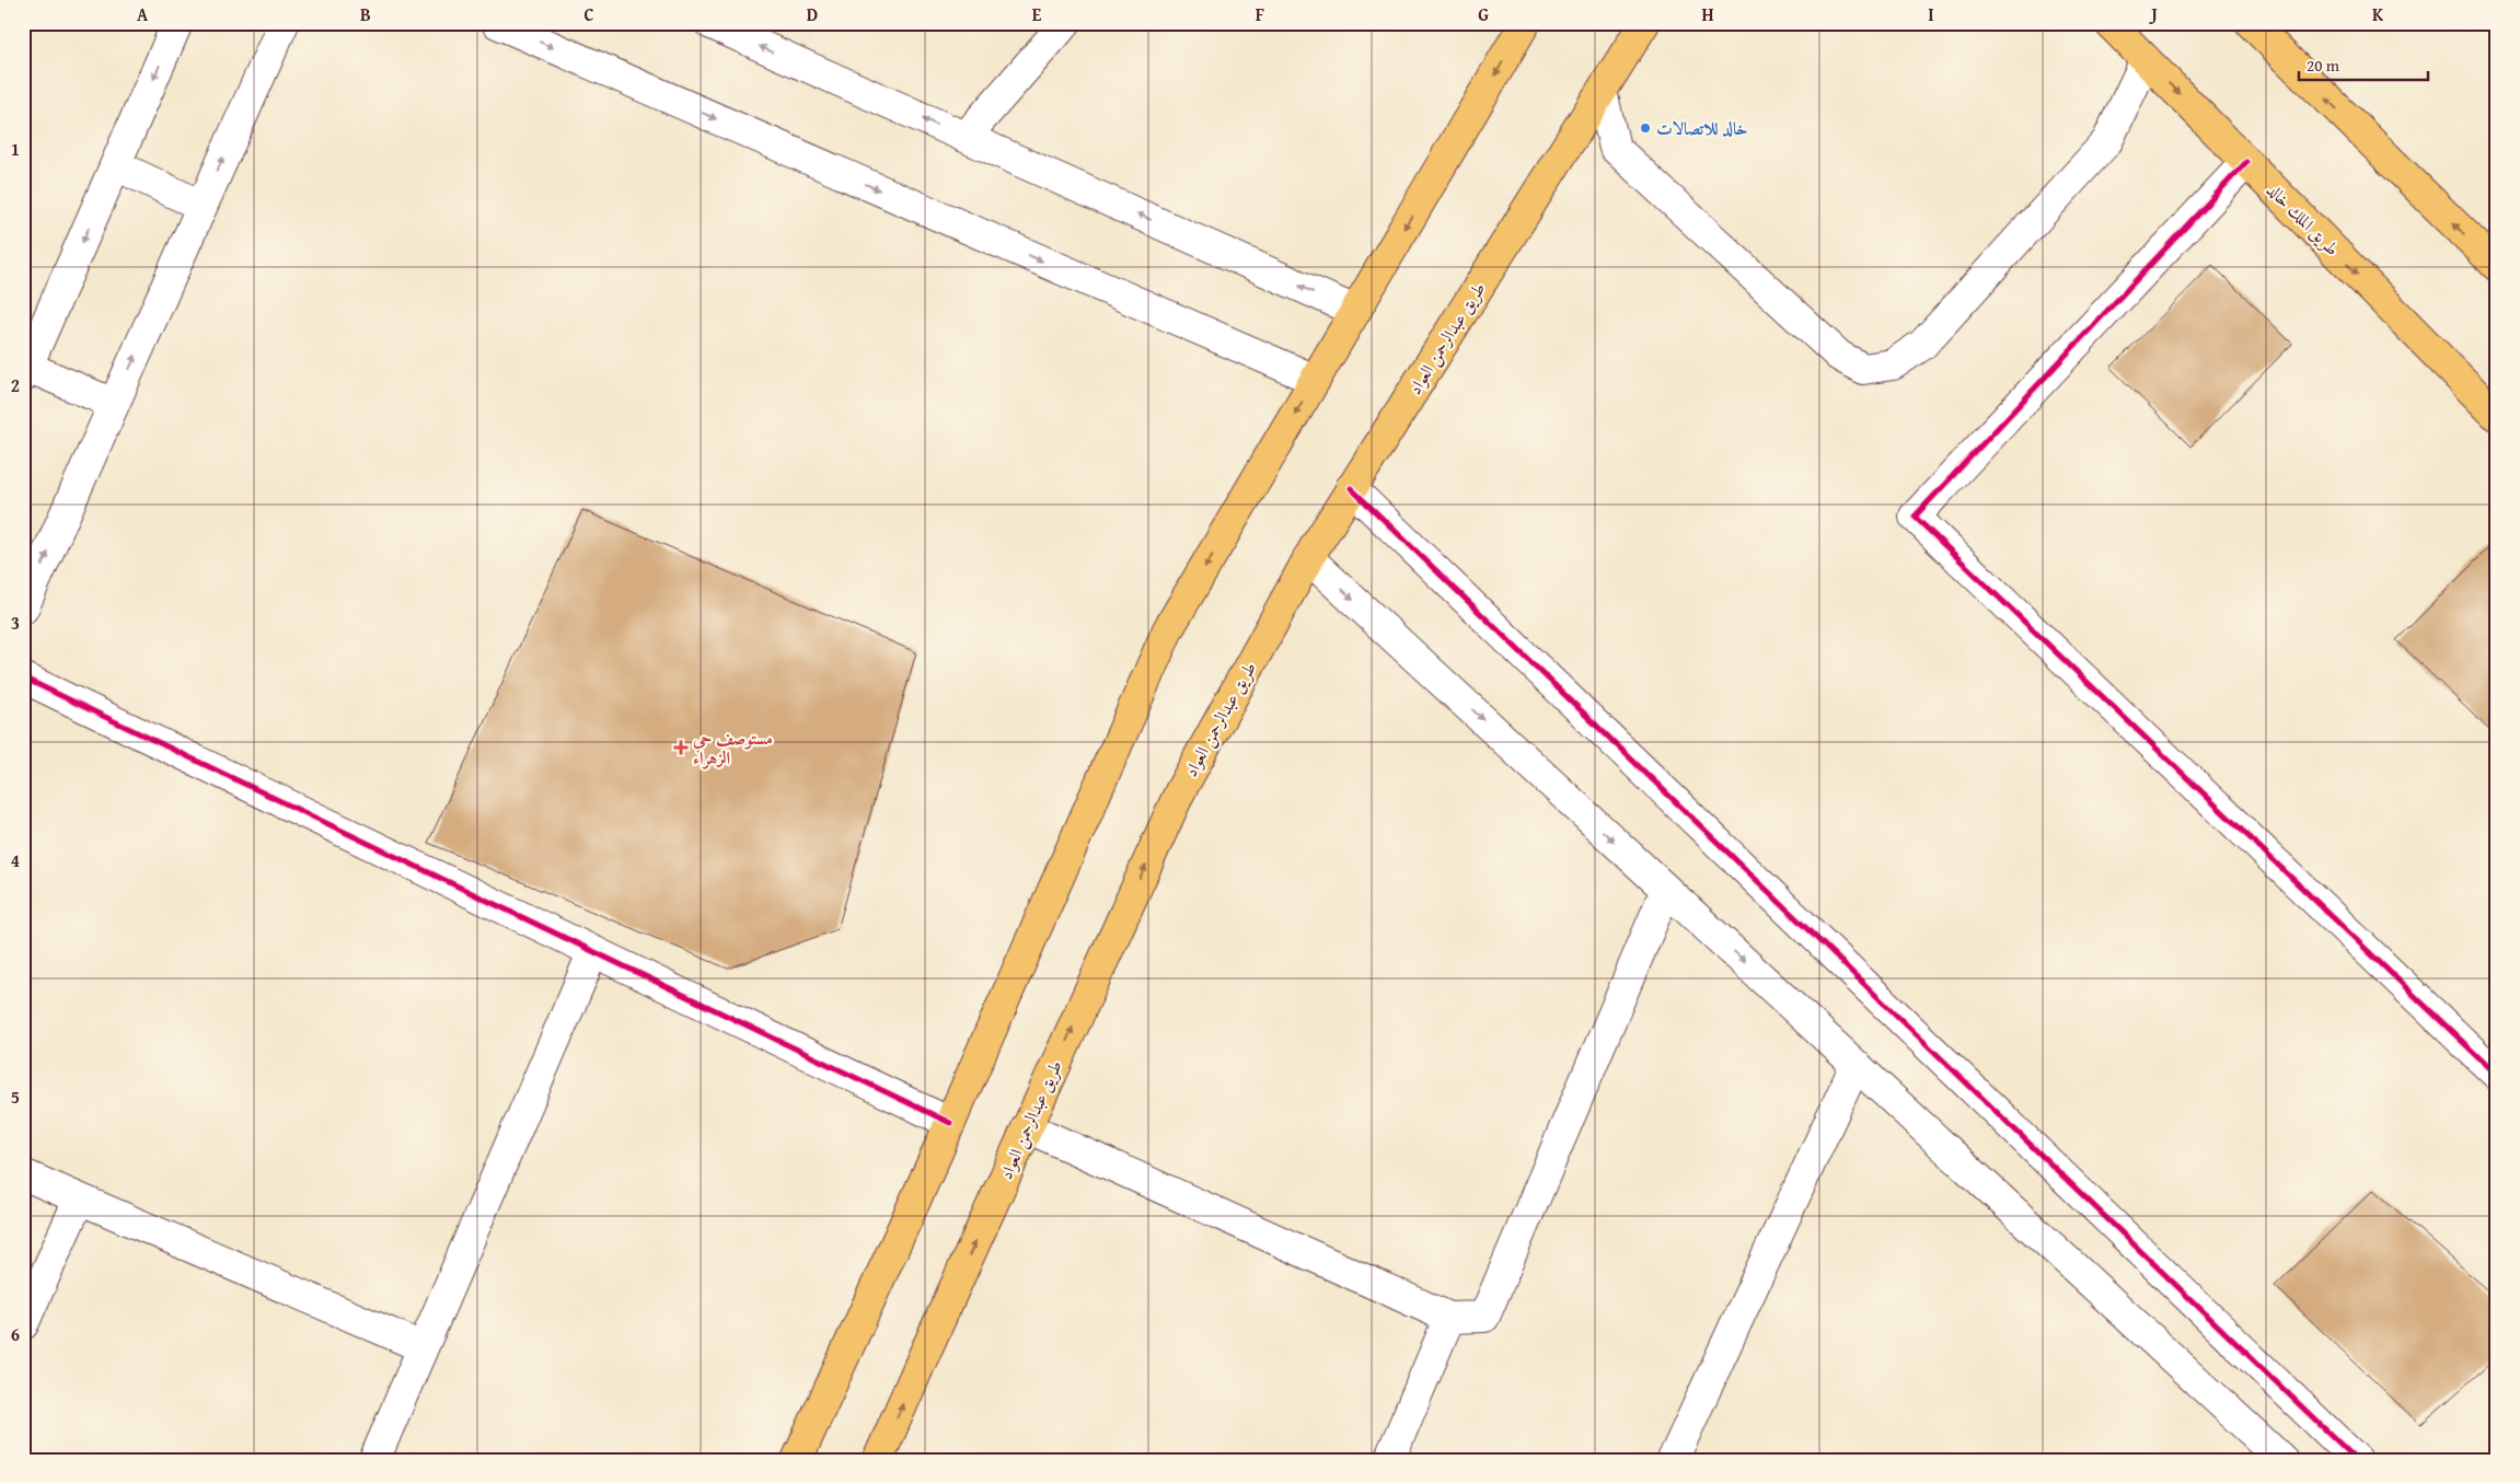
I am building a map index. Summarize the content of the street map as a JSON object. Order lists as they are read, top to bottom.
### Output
{
  "streets": {
    "main road": ["طريق الملك خالد", "طريق عبدالرحمن العواد"]
  },
  "places": {
    "other": ["خالد للاتصالات"],
    "health": ["مستوصف حي الزهراء"]
  },
  "scale_bar": "20 m",
  "grid": {
    "columns": [
      "A",
      "B",
      "C",
      "D",
      "E",
      "F",
      "G",
      "H",
      "I",
      "J",
      "K"
    ],
    "rows": [
      "1",
      "2",
      "3",
      "4",
      "5",
      "6"
    ]
  }
}
